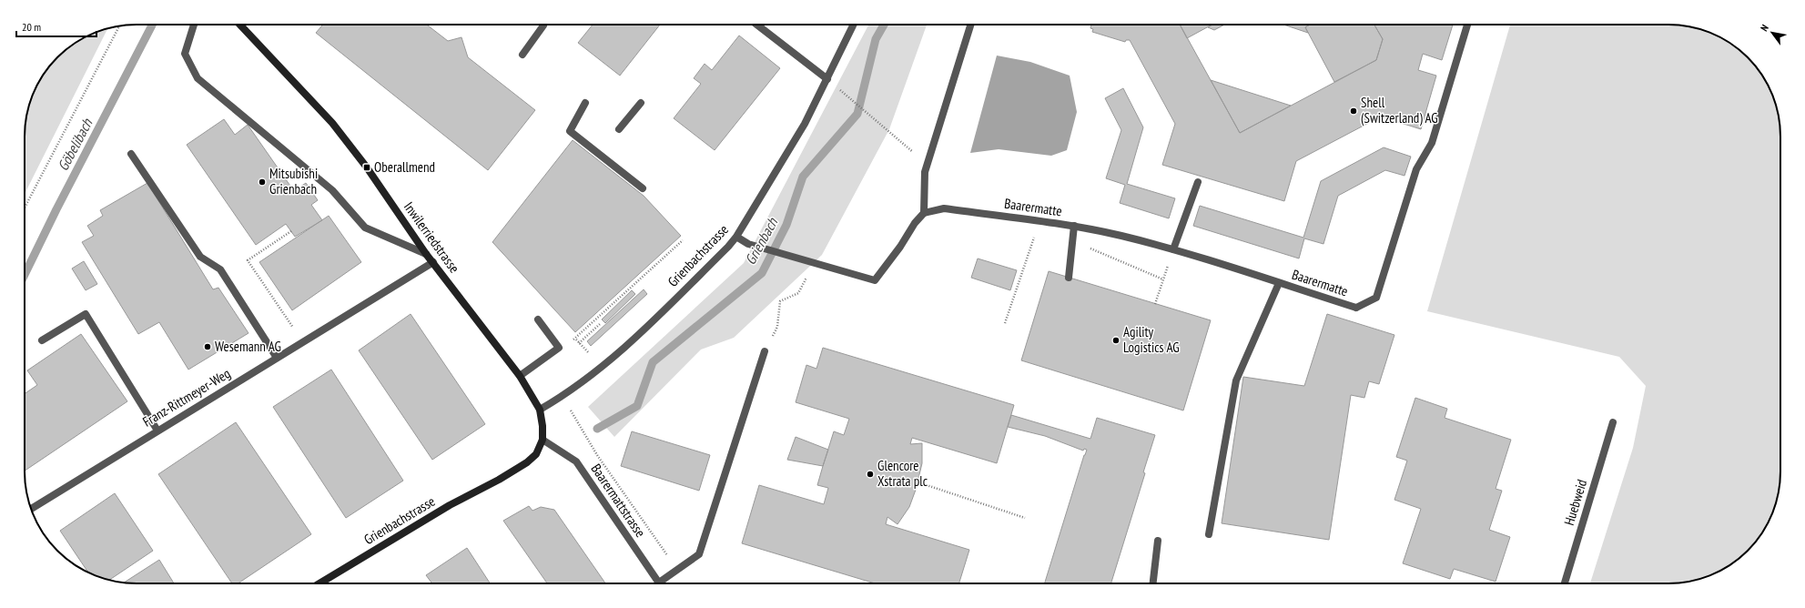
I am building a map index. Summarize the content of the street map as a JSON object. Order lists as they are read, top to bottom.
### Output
{
  "streets": {
    "street": [
      "Baarermatte",
      "Inwilerriedstrasse",
      "Grienbachstrasse",
      "Franz-Rittmeyer-Weg",
      "Baarermattstrasse",
      "Huebweid"
    ]
  },
  "crossings": [
    ["Inwilerriedstrasse", "Grienbachstrasse"],
    ["Inwilerriedstrasse", "Franz-Rittmeyer-Weg"],
    ["Inwilerriedstrasse", "Baarermattstrasse"],
    ["Grienbachstrasse", "Baarermattstrasse"]
  ],
  "water": ["Göbelibach", "Grienbach"],
  "places": {
    "other": [
      "Shell (Switzerland) AG",
      "Mitsubishi Grienbach",
      "Agility Logistics AG",
      "Wesemann AG",
      "Glencore Xstrata plc"
    ],
    "transit": ["Oberallmend"]
  },
  "scale_bar": "20 m",
  "north": "top left"
}
